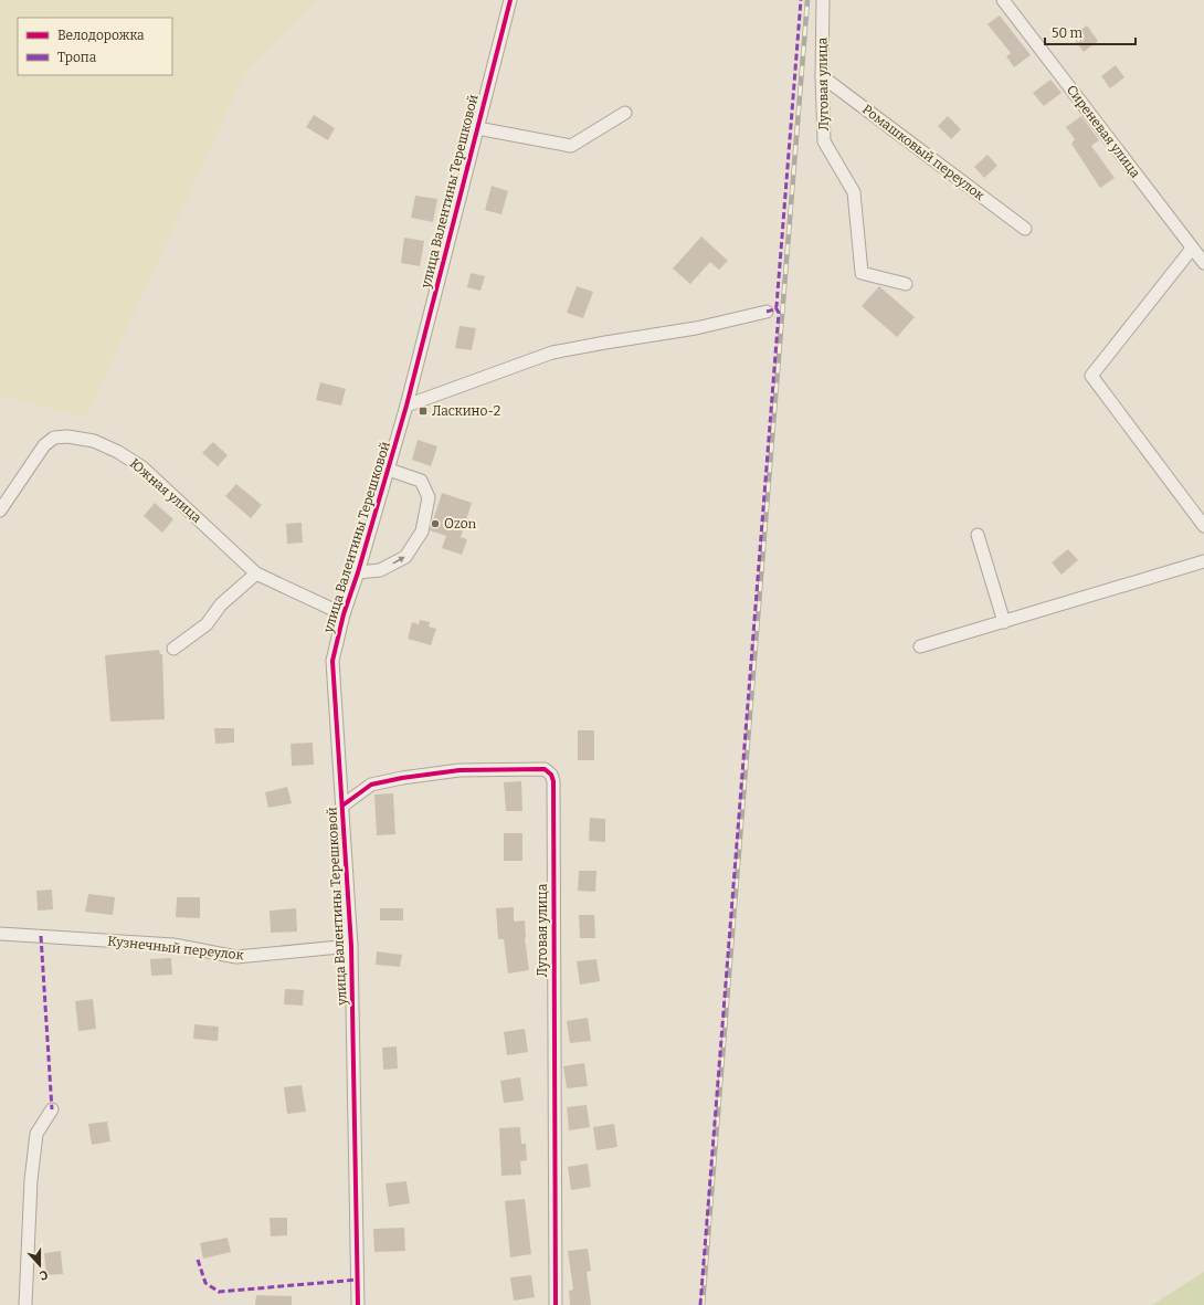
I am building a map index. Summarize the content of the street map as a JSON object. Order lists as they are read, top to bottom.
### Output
{
  "streets": {
    "street": [
      "Луговая улица",
      "Сиреневая улица",
      "Ромашковый переулок",
      "улица Валентины Терешковой",
      "Южная улица",
      "Кузнечный переулок"
    ]
  },
  "crossings": [
    ["Луговая улица", "Ромашковый переулок"],
    ["Луговая улица", "улица Валентины Терешковой"],
    ["улица Валентины Терешковой", "Южная улица"],
    ["улица Валентины Терешковой", "Кузнечный переулок"]
  ],
  "places": {
    "transit": ["Ласкино-2"],
    "other": ["Ozon"]
  },
  "legend": ["Велодорожка", "Тропа"],
  "scale_bar": "50 m",
  "north": "bottom"
}
